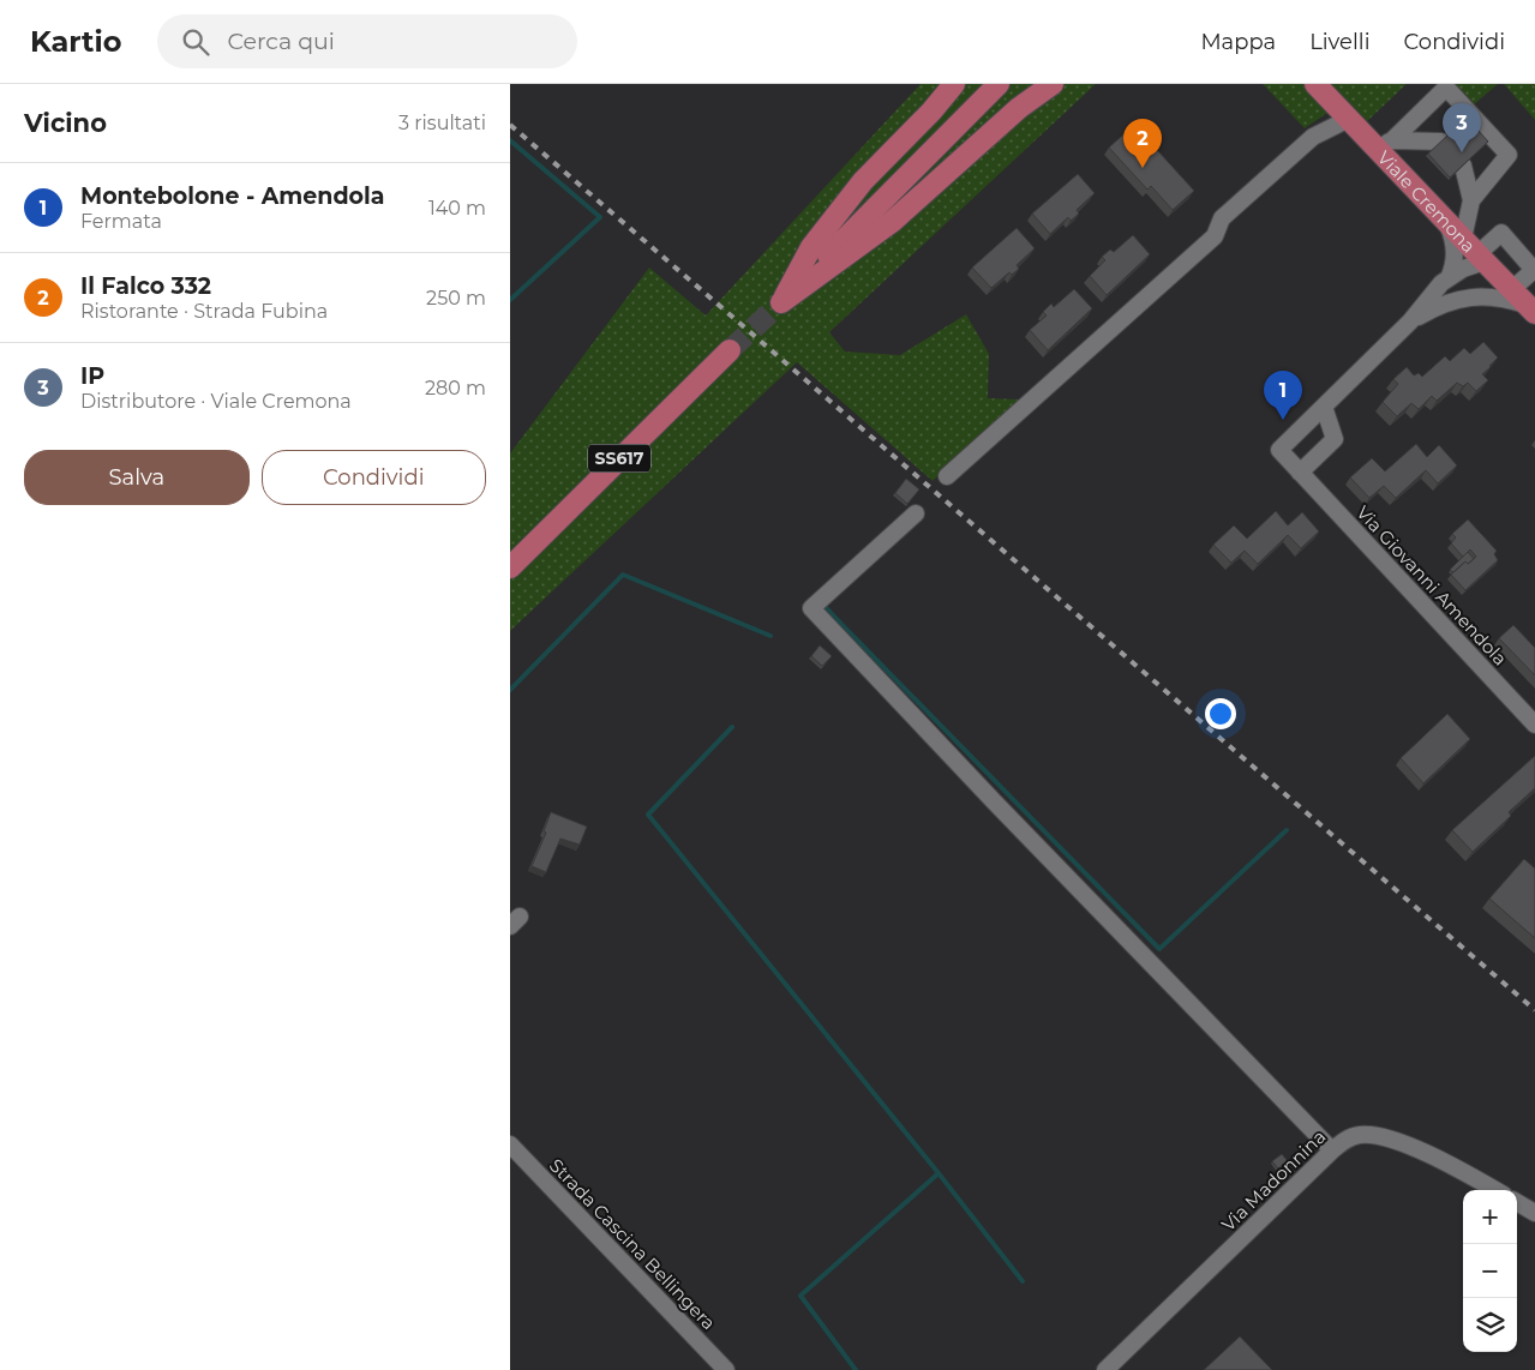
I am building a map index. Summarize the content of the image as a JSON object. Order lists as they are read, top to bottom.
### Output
{
  "streets": {
    "main road": ["Viale Cremona", "SS617"],
    "street": ["Via Giovanni Amendola", "Via Madonnina", "Strada Cascina Bellingera"]
  },
  "crossings": [
    ["Viale Cremona", "Via Giovanni Amendola"]
  ],
  "page": {
    "header": "Kartio",
    "search": "Cerca qui",
    "nav": ["Mappa", "Livelli", "Condividi"],
    "heading": ["Vicino", "3 risultati"],
    "pins": ["3", "2", "1"],
    "list": [
      {
        "mark": "1",
        "name": "Montebolone - Amendola",
        "note": "Fermata",
        "value": "140 m"
      },
      {
        "mark": "2",
        "name": "Il Falco 332",
        "note": "Ristorante · Strada Fubina",
        "value": "250 m"
      },
      {
        "mark": "3",
        "name": "IP",
        "note": "Distributore · Viale Cremona",
        "value": "280 m"
      }
    ],
    "buttons": ["Salva", "Condividi"],
    "map_buttons": ["+", "−"]
  }
}
